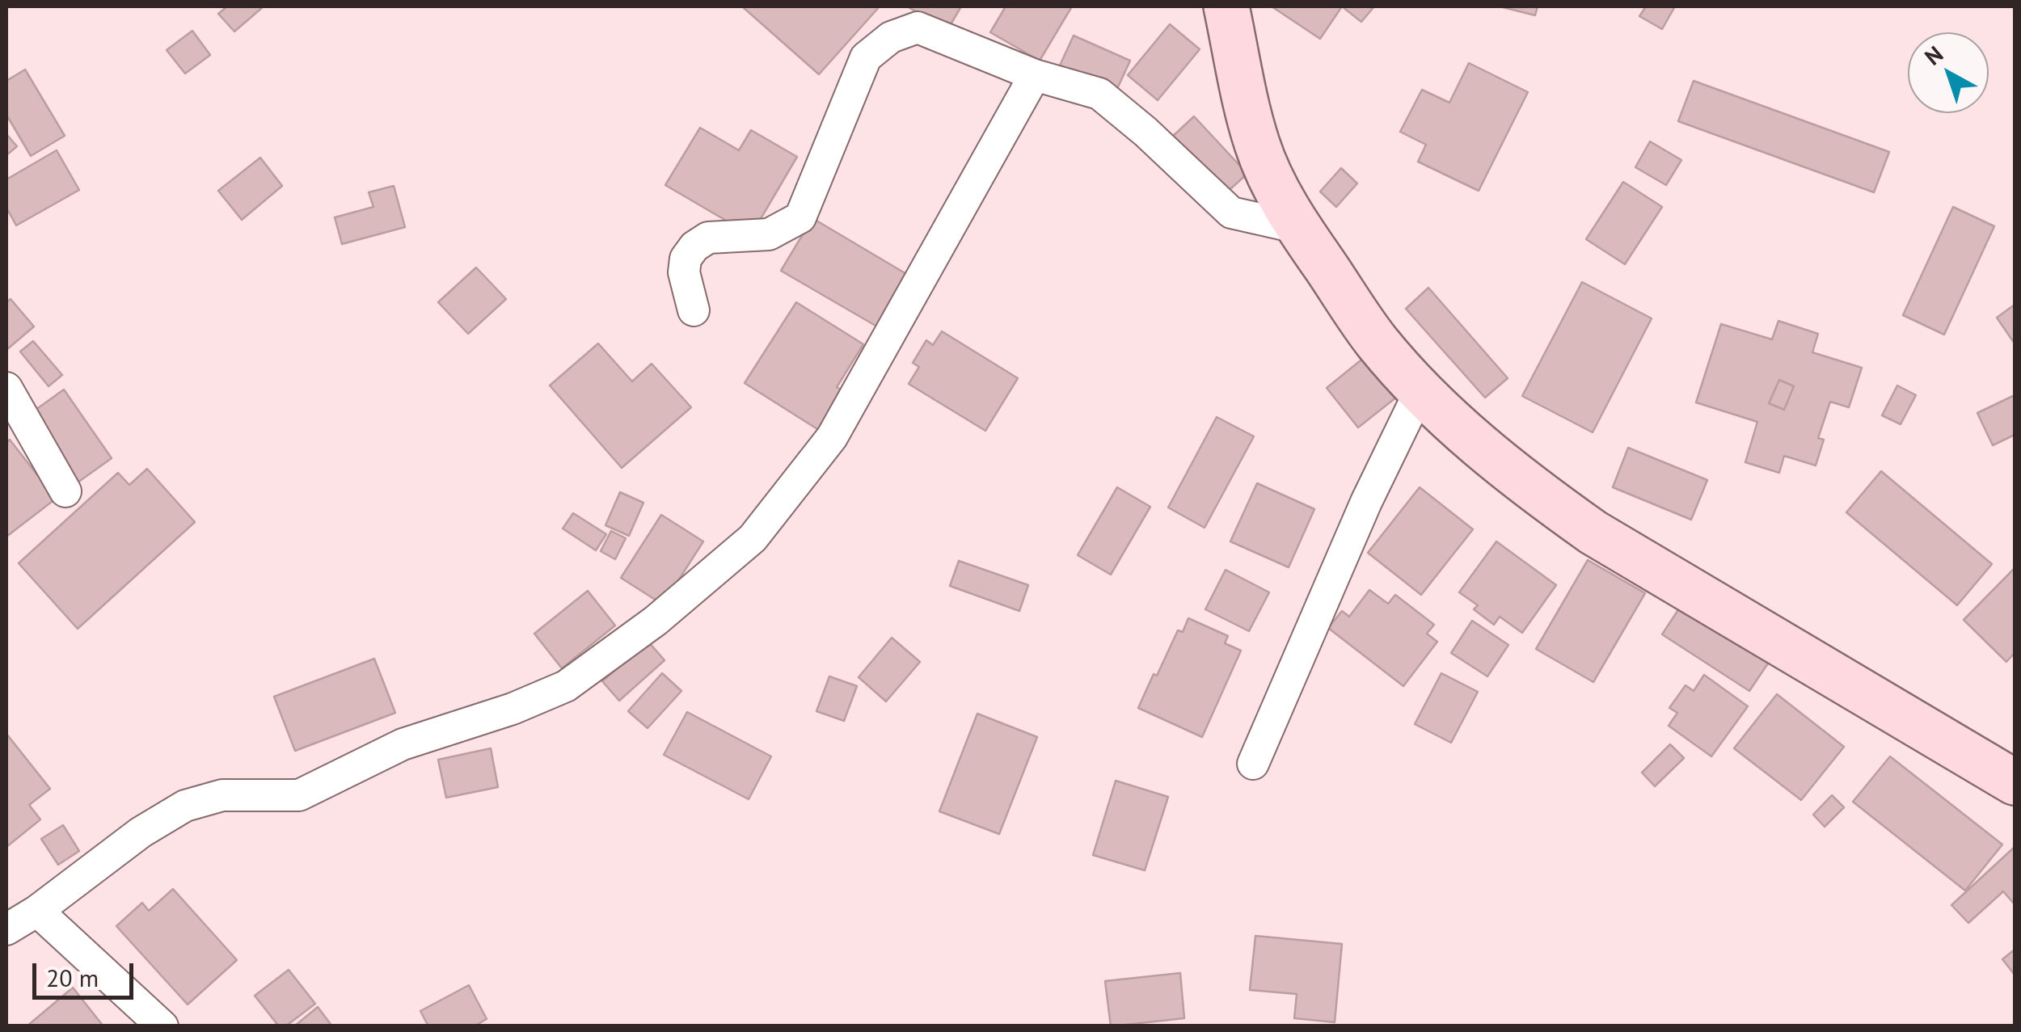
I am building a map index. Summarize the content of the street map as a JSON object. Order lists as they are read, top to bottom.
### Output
{
  "scale_bar": "20 m",
  "north": "top left"
}
